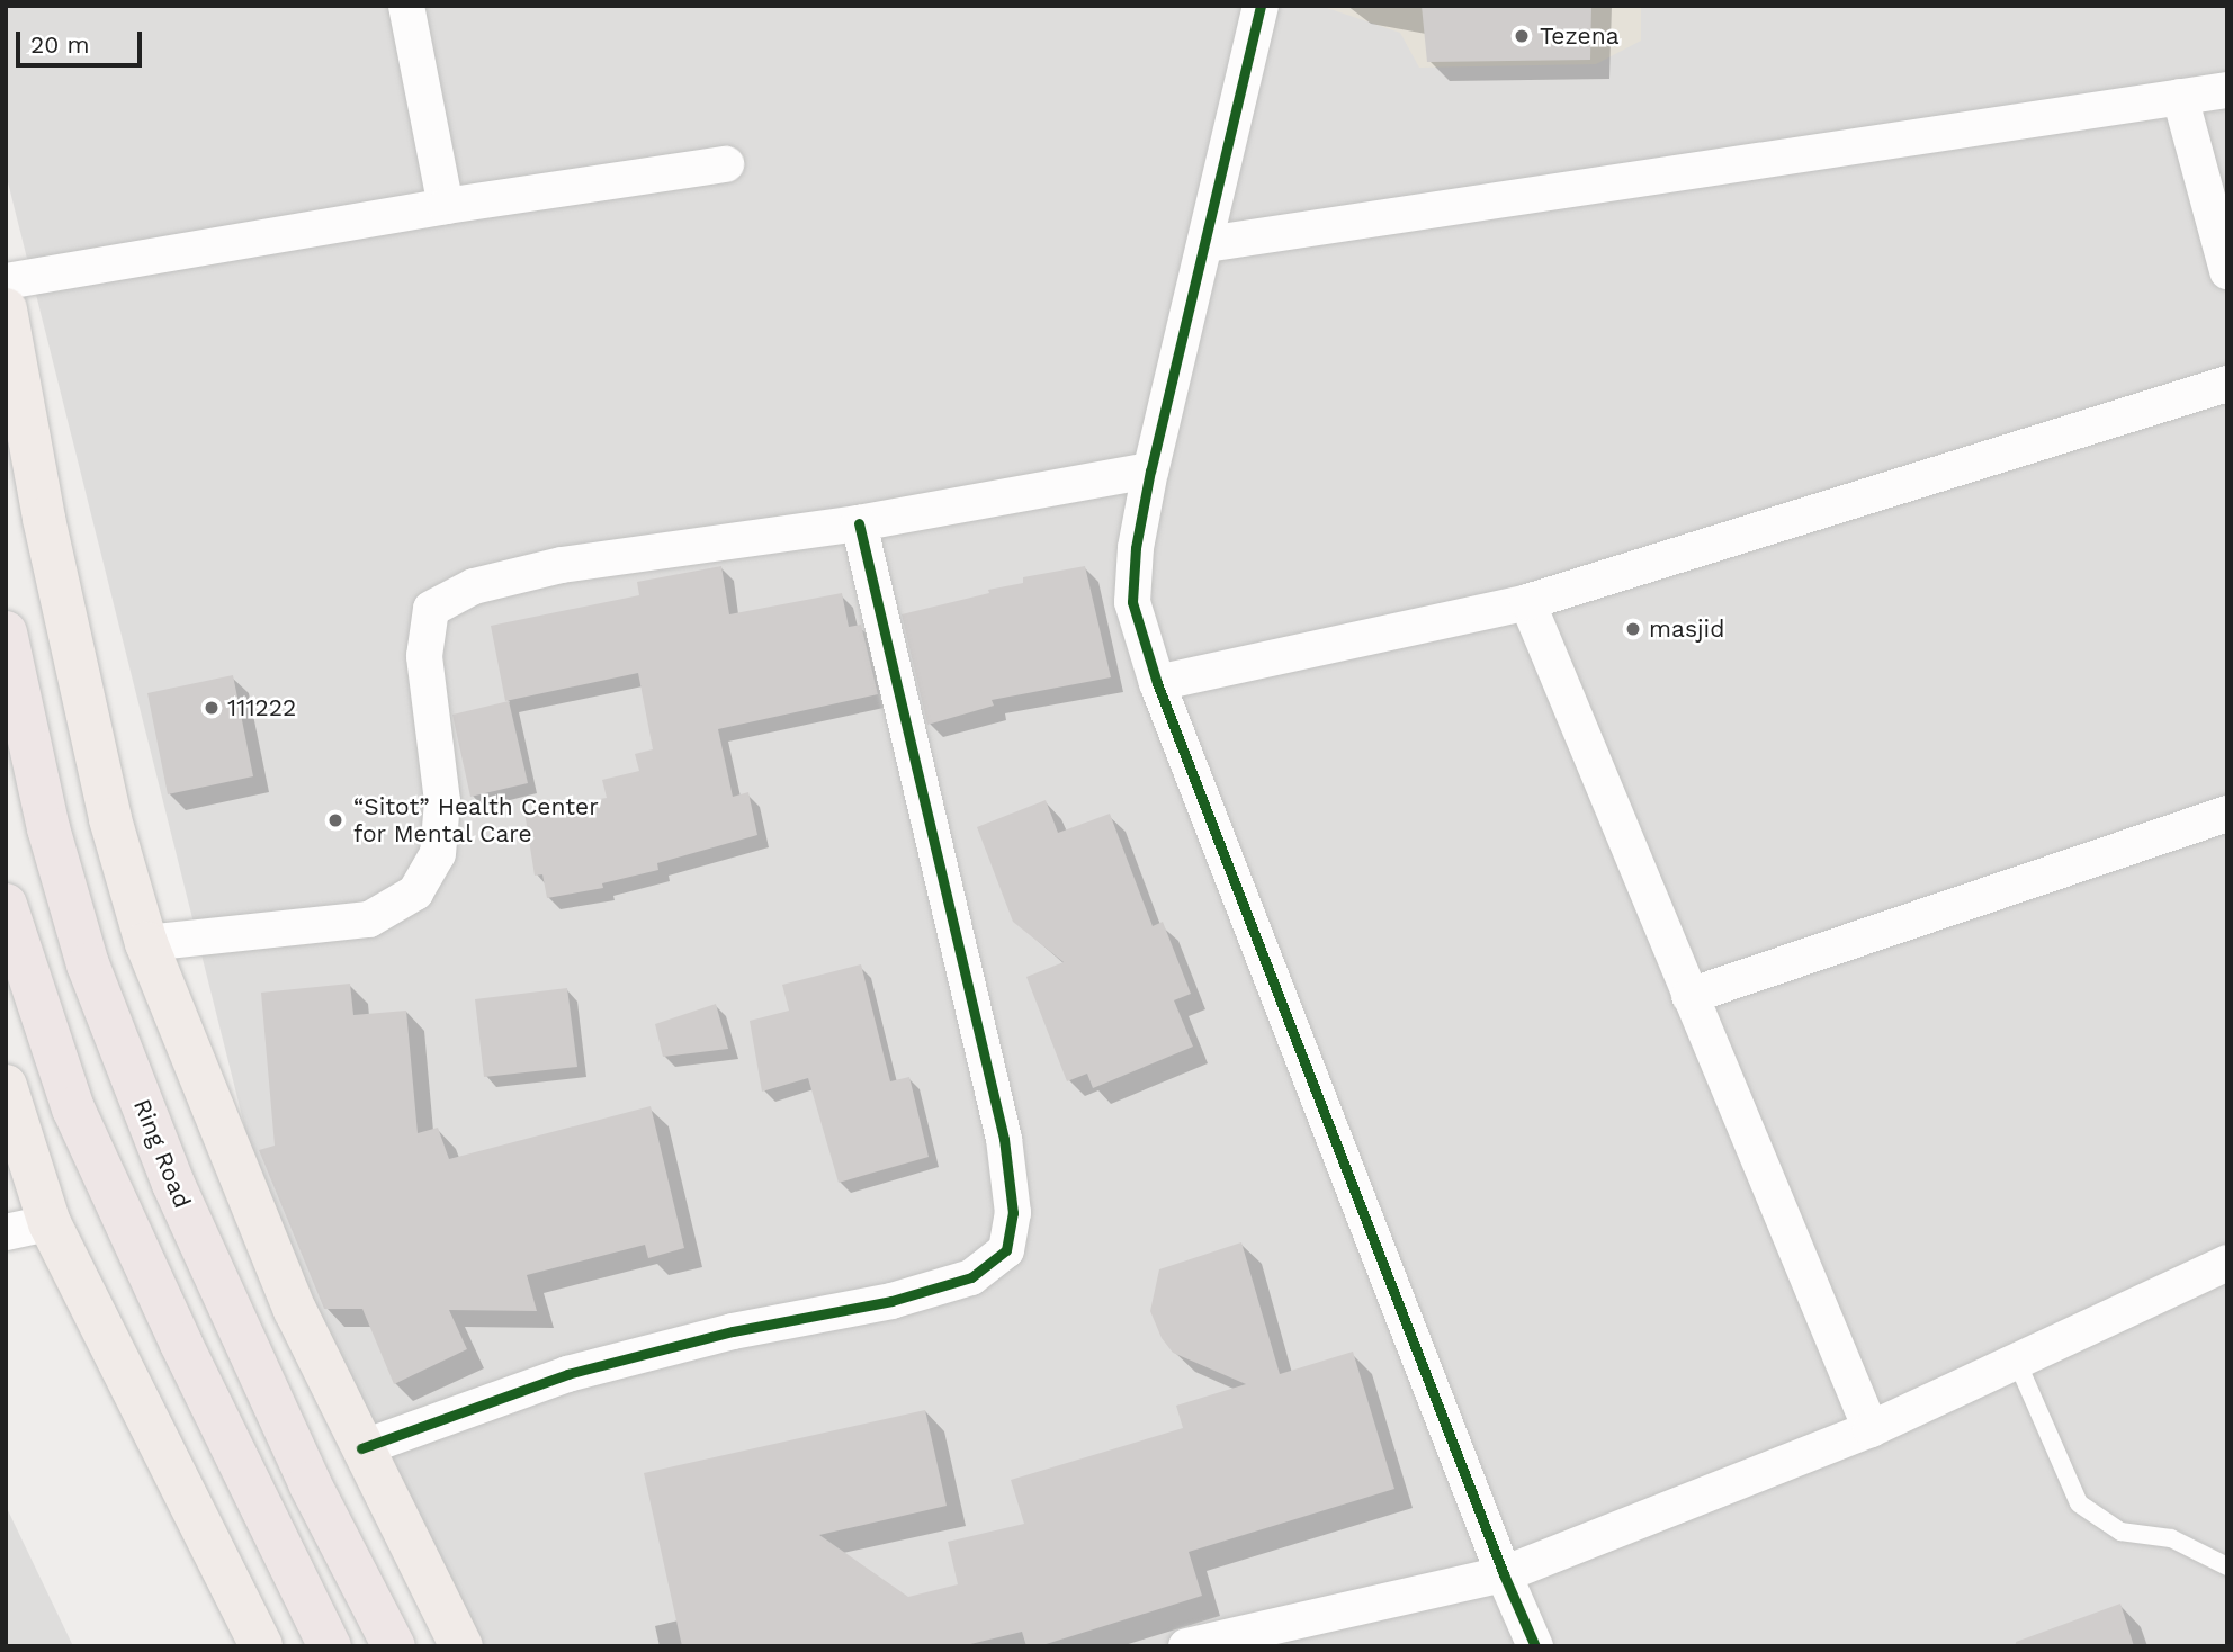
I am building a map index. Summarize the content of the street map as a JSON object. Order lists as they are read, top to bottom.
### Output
{
  "streets": {
    "highway": ["Ring Road"]
  },
  "places": [
    "Tezena",
    "masjid",
    "111222",
    "“Sitot” Health Center for Mental Care"
  ],
  "scale_bar": "20 m"
}
